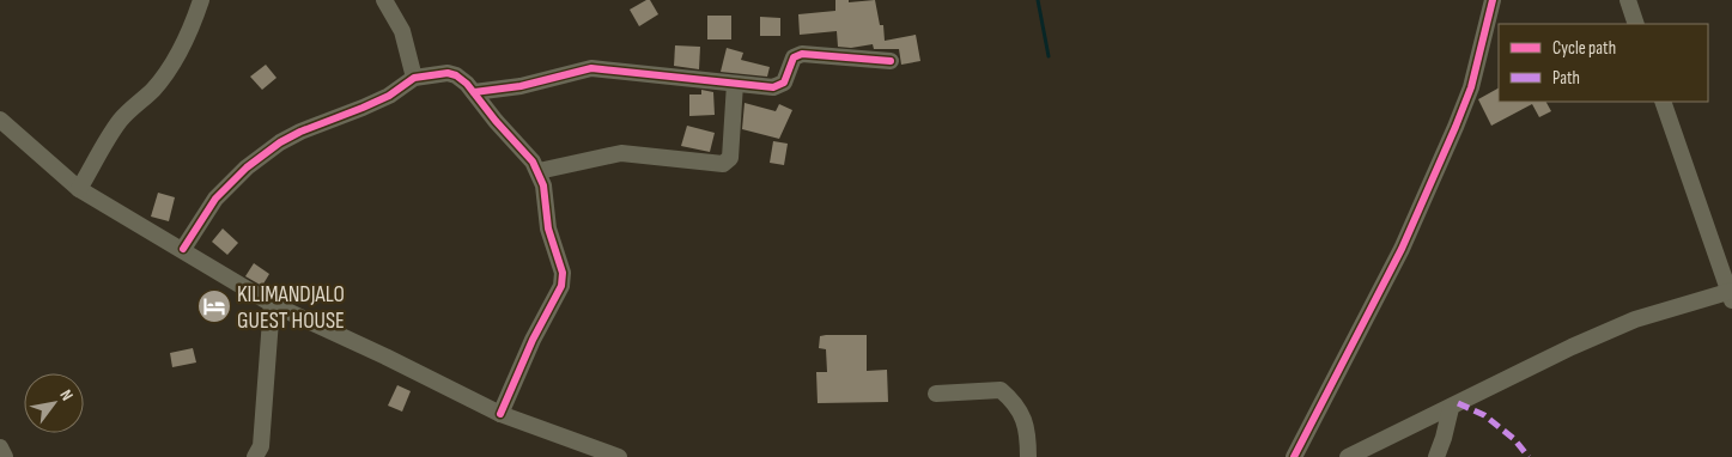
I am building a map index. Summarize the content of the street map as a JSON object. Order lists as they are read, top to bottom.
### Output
{
  "places": {
    "hotel": ["KILIMANDJALO GUEST HOUSE"]
  },
  "legend": ["Cycle path", "Path"],
  "north": "top right"
}
